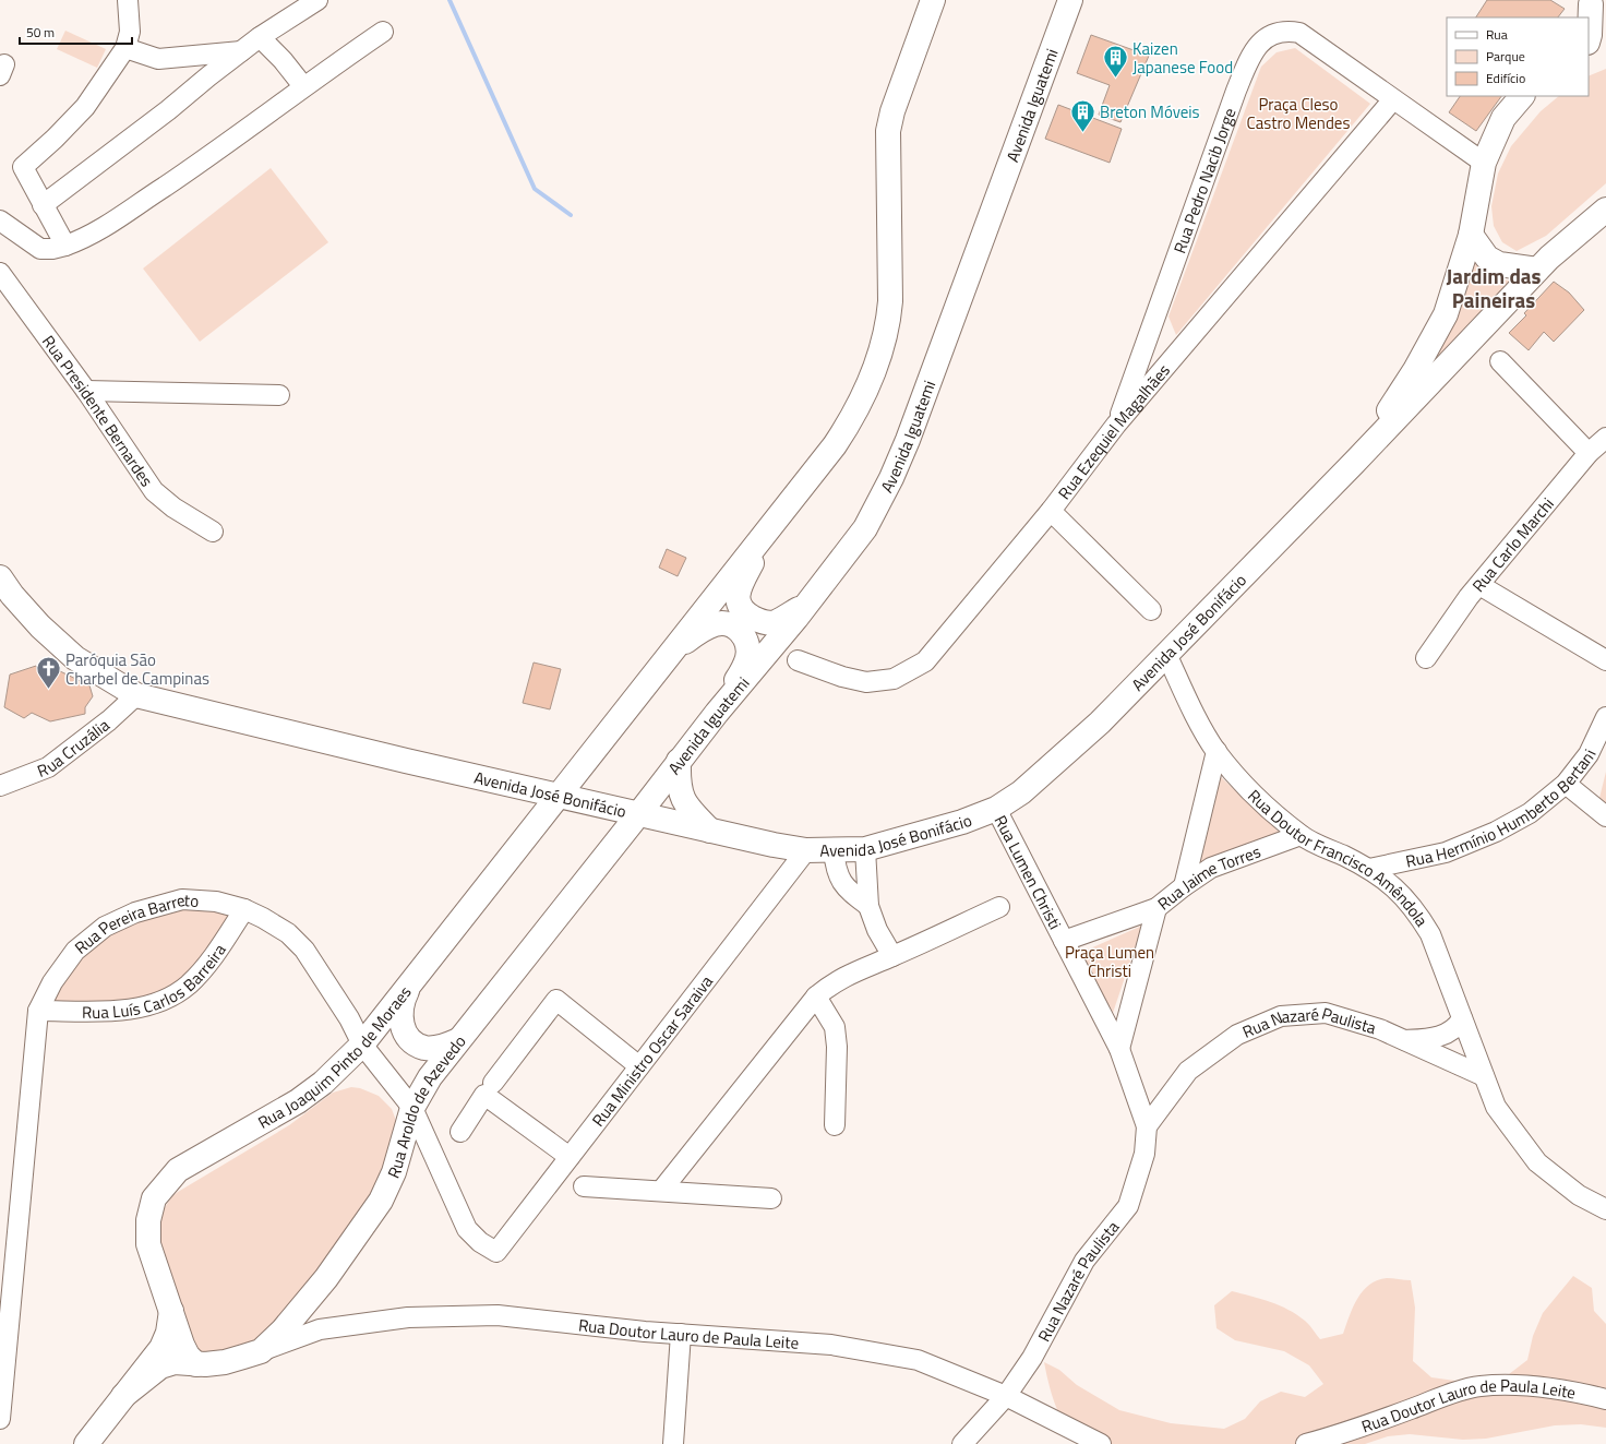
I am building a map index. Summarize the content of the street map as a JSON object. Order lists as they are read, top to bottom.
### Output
{
  "streets": {
    "main road": [
      "Avenida Iguatemi",
      "Avenida José Bonifácio",
      "Rua Joaquim Pinto de Moraes",
      "Rua Aroldo de Azevedo"
    ],
    "street": [
      "Rua Pedro Nacib Jorge",
      "Rua Presidente Bernardes",
      "Rua Ezequiel Magalhães",
      "Rua Carlo Marchi",
      "Rua Cruzália",
      "Rua Hermínio Humberto Bertani",
      "Rua Doutor Francisco Amêndola",
      "Rua Lumen Christi",
      "Rua Jaime Torres",
      "Rua Pereira Barreto",
      "Rua Luís Carlos Barreira",
      "Rua Nazaré Paulista",
      "Rua Ministro Oscar Saraiva",
      "Rua Doutor Lauro de Paula Leite"
    ]
  },
  "crossings": [
    ["Avenida Iguatemi", "Avenida José Bonifácio"],
    ["Avenida Iguatemi", "Rua Aroldo de Azevedo"],
    ["Rua Pedro Nacib Jorge", "Rua Ezequiel Magalhães"],
    ["Avenida José Bonifácio", "Rua Cruzália"],
    ["Avenida José Bonifácio", "Rua Doutor Francisco Amêndola"],
    ["Avenida José Bonifácio", "Rua Lumen Christi"],
    ["Avenida José Bonifácio", "Rua Ministro Oscar Saraiva"],
    ["Avenida José Bonifácio", "Rua Joaquim Pinto de Moraes"],
    ["Avenida José Bonifácio", "Rua Aroldo de Azevedo"],
    ["Rua Hermínio Humberto Bertani", "Rua Doutor Francisco Amêndola"],
    ["Rua Doutor Francisco Amêndola", "Rua Jaime Torres"],
    ["Rua Doutor Francisco Amêndola", "Rua Nazaré Paulista"],
    ["Rua Lumen Christi", "Rua Jaime Torres"],
    ["Rua Lumen Christi", "Rua Nazaré Paulista"],
    ["Rua Pereira Barreto", "Rua Luís Carlos Barreira"],
    ["Rua Pereira Barreto", "Rua Ministro Oscar Saraiva"],
    ["Rua Pereira Barreto", "Rua Joaquim Pinto de Moraes"],
    ["Rua Pereira Barreto", "Rua Aroldo de Azevedo"],
    ["Rua Nazaré Paulista", "Rua Doutor Lauro de Paula Leite"],
    ["Rua Joaquim Pinto de Moraes", "Rua Aroldo de Azevedo"],
    ["Rua Aroldo de Azevedo", "Rua Doutor Lauro de Paula Leite"]
  ],
  "districts": ["Jardim das Paineiras"],
  "parks": ["Praça Cleso Castro Mendes", "Praça Lumen Christi"],
  "places": {
    "building": ["Kaizen Japanese Food", "Breton Móveis"],
    "church": ["Paróquia São Charbel de Campinas"]
  },
  "legend": ["Rua", "Parque", "Edifício"],
  "scale_bar": "50 m"
}
